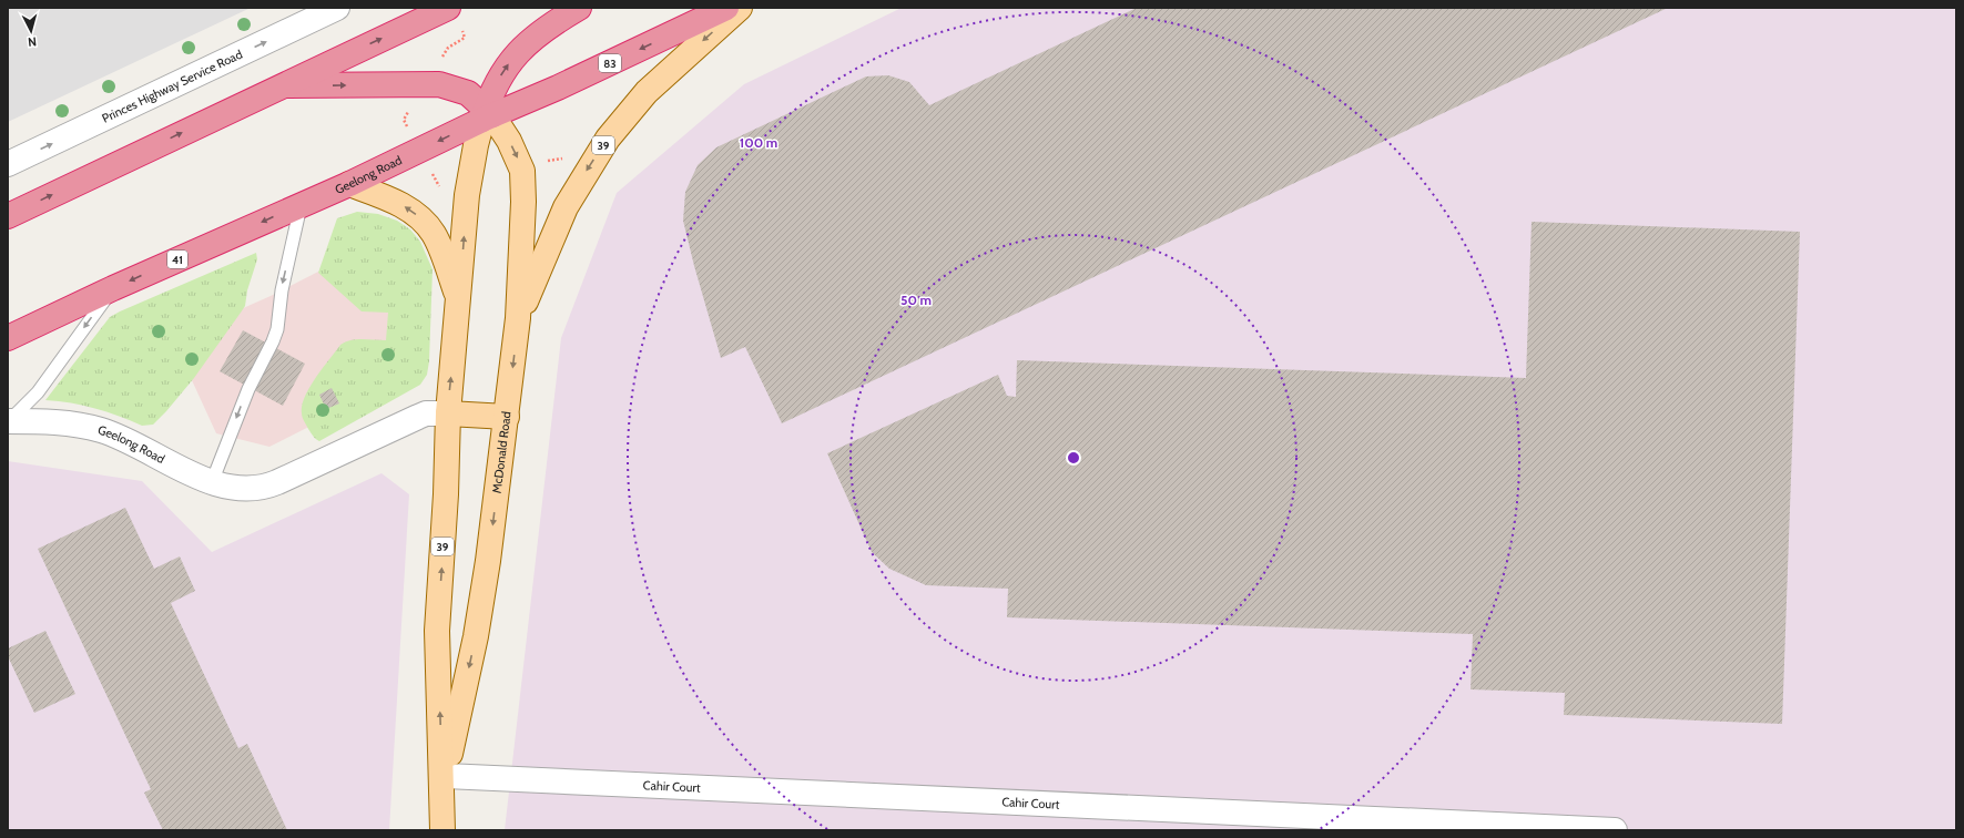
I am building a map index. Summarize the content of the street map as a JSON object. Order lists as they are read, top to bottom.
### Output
{
  "streets": {
    "highway": ["83", "Geelong Road", "41"],
    "main road": ["39", "McDonald Road"],
    "street": ["Princes Highway Service Road", "Cahir Court"]
  },
  "crossings": [
    ["39", "McDonald Road"],
    ["Geelong Road", "McDonald Road"],
    ["McDonald Road", "Cahir Court"]
  ],
  "one_way": ["Princes Highway Service Road"],
  "north": "bottom",
  "rings": ["100 m", "50 m"]
}
